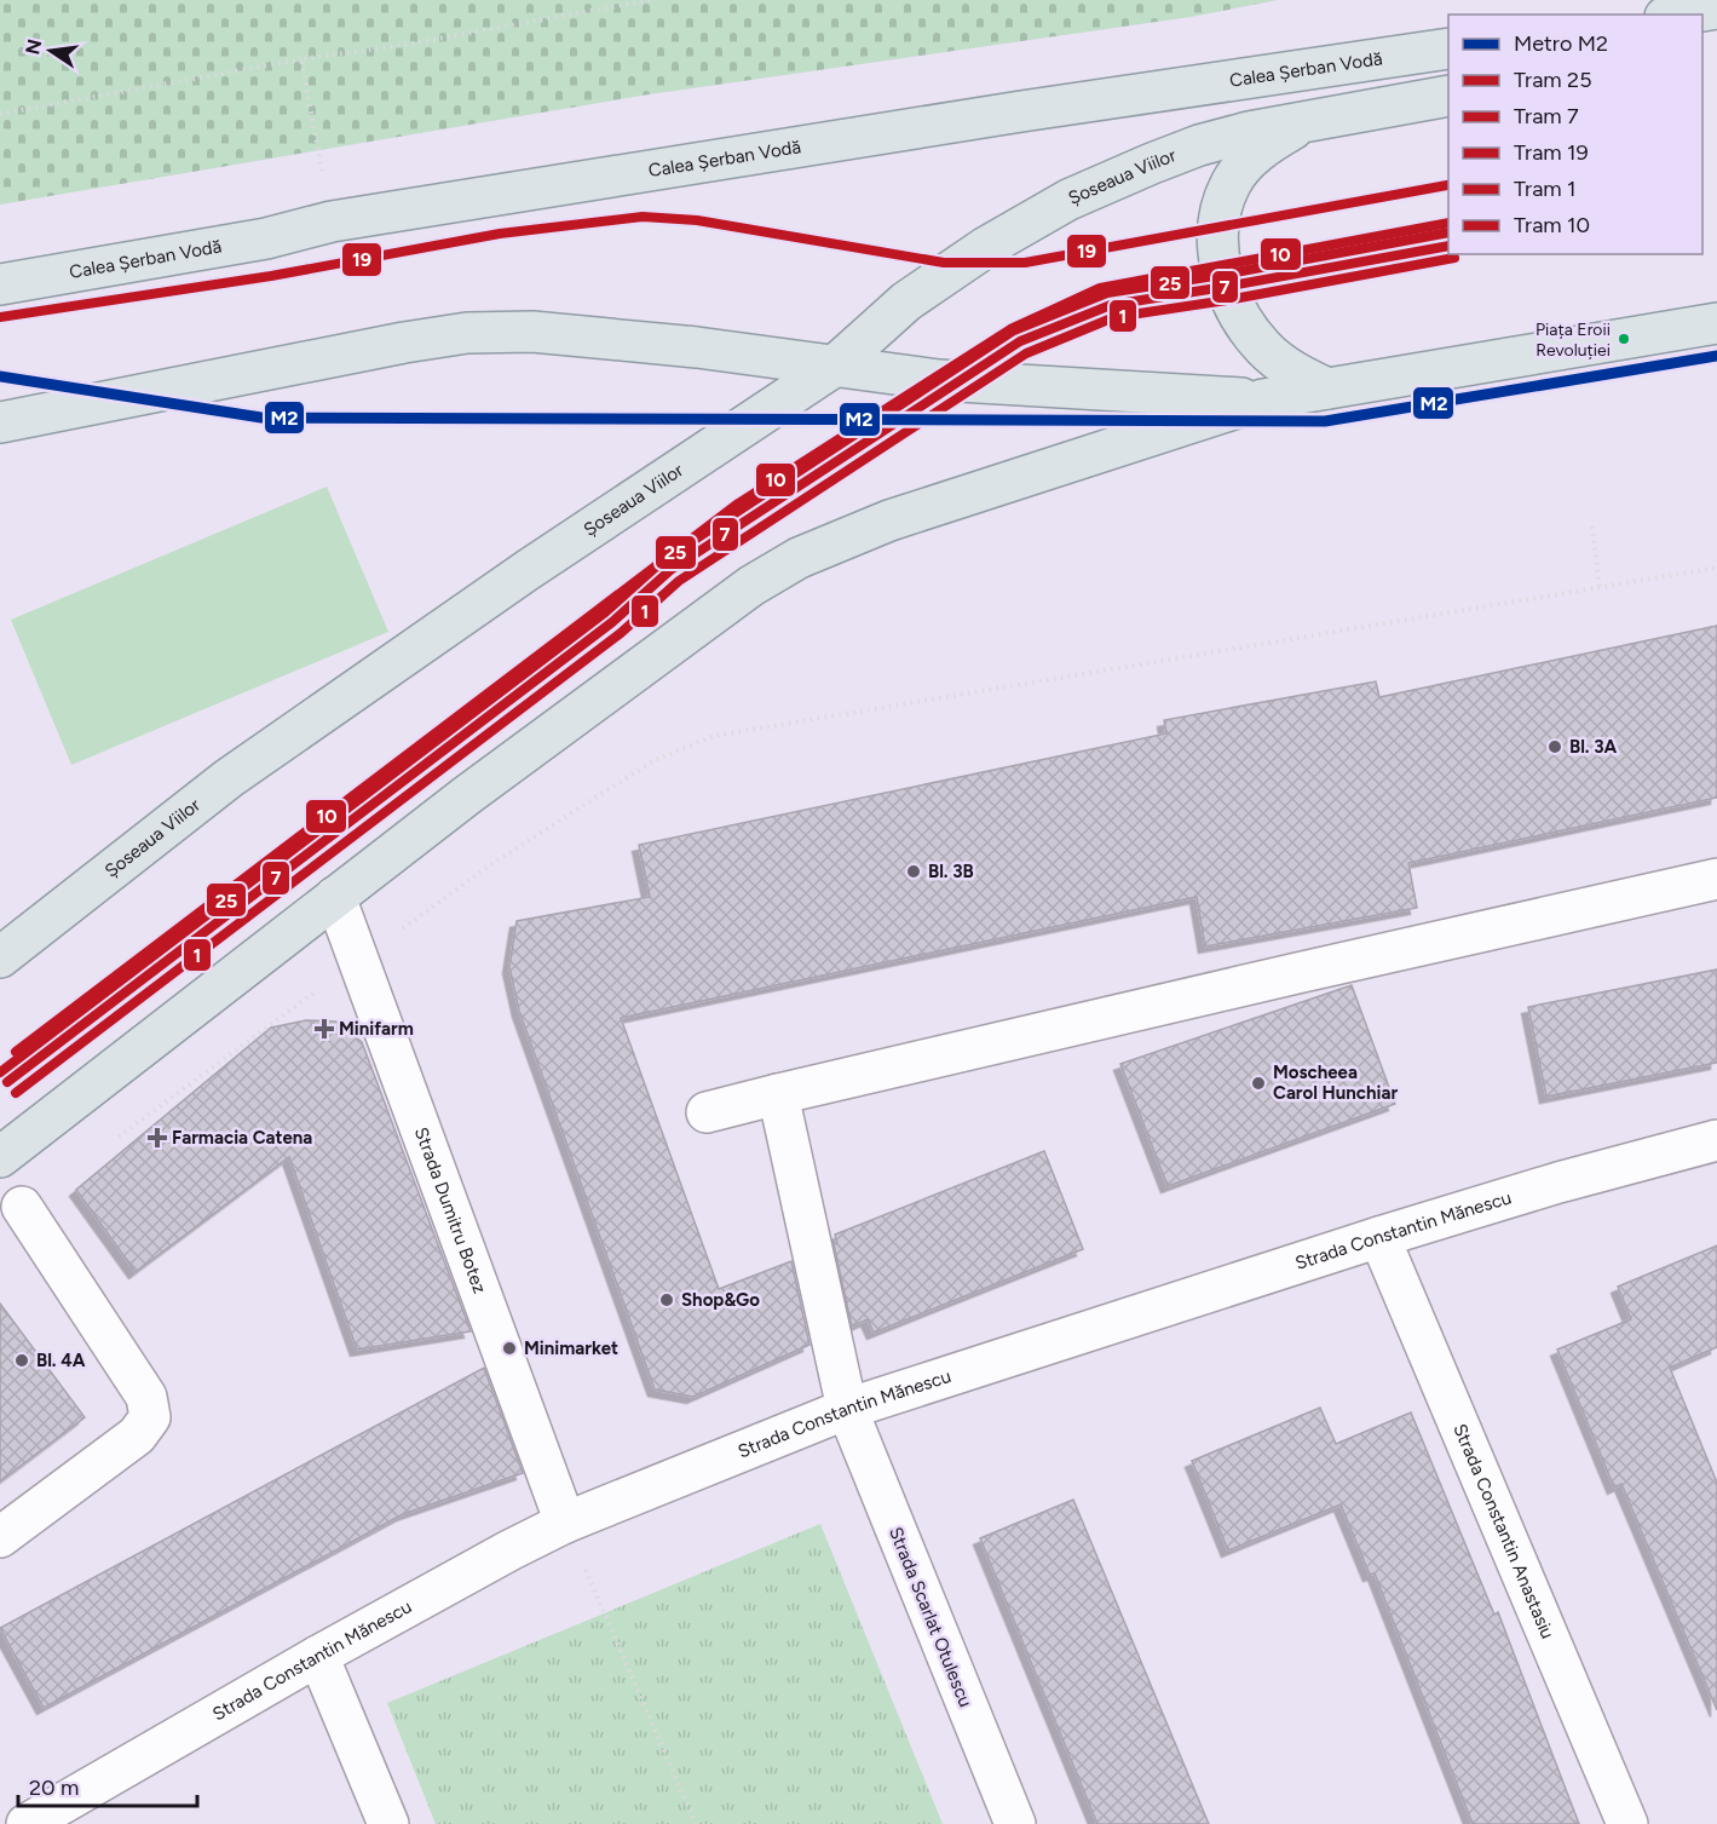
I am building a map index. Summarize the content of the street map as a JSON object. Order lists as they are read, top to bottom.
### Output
{
  "streets": {
    "main road": ["Calea Șerban Vodă", "Șoseaua Viilor"],
    "street": [
      "Strada Dumitru Botez",
      "Strada Constantin Mănescu",
      "Strada Constantin Anastasiu",
      "Strada Scarlat Otulescu"
    ]
  },
  "crossings": [
    ["Strada Dumitru Botez", "Strada Constantin Mănescu"],
    ["Strada Constantin Mănescu", "Strada Constantin Anastasiu"],
    ["Strada Constantin Mănescu", "Strada Scarlat Otulescu"]
  ],
  "places": {
    "other": [
      "Piața Eroii Revoluției",
      "Bl. 3A",
      "Bl. 3B",
      "Moscheea Carol Hunchiar",
      "Shop&Go",
      "Minimarket",
      "Bl. 4A"
    ],
    "health": ["Minifarm", "Farmacia Catena"]
  },
  "lines": [
    "tram line 19",
    "tram line 10",
    "tram line 25",
    "tram line 7",
    "tram line 1",
    "metro line M2"
  ],
  "legend": [
    "Metro M2",
    "Tram 25",
    "Tram 7",
    "Tram 19",
    "Tram 1",
    "Tram 10"
  ],
  "scale_bar": "20 m",
  "north": "left"
}
